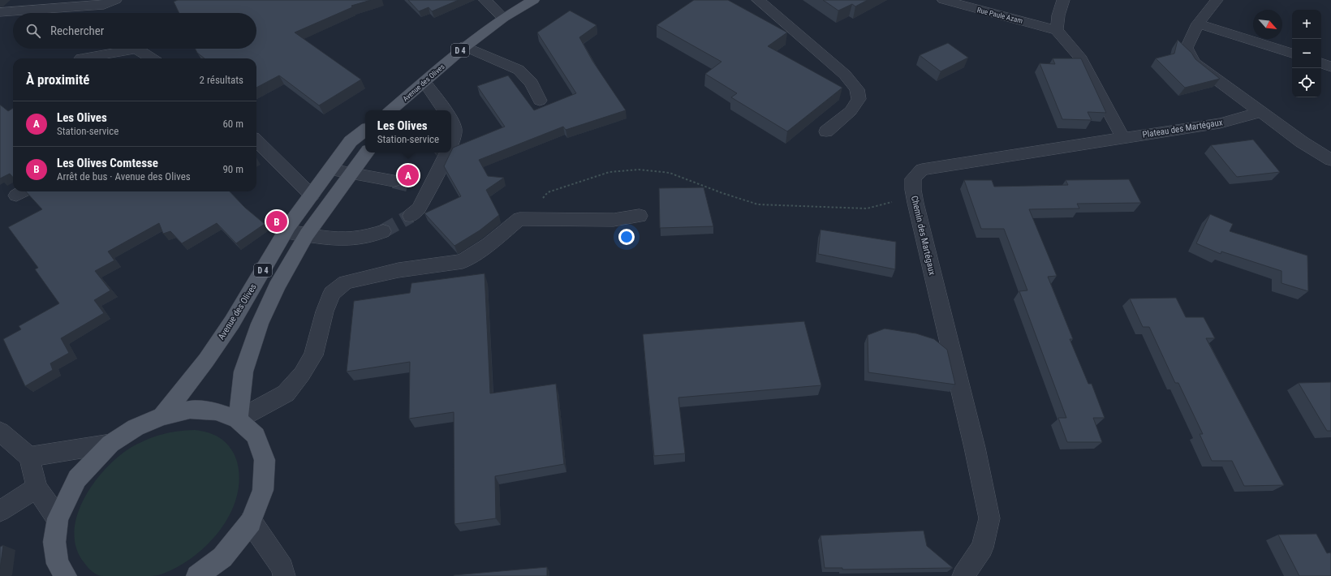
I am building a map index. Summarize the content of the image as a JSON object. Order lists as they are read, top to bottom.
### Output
{
  "streets": {
    "main road": ["D 4", "Avenue des Olives"],
    "street": ["Rue Paule Azam", "Plateau des Martégaux", "Chemin des Martégaux"]
  },
  "crossings": [
    ["Plateau des Martégaux", "Chemin des Martégaux"]
  ],
  "north": "bottom right",
  "page": {
    "map_buttons": ["+", "−"],
    "search": "Rechercher",
    "heading": ["À proximité", "2 résultats"],
    "list": [
      {
        "mark": "A",
        "name": "Les Olives",
        "note": "Station-service",
        "value": "60 m"
      },
      {
        "mark": "B",
        "name": "Les Olives Comtesse",
        "note": "Arrêt de bus · Avenue des Olives",
        "value": "90 m"
      }
    ],
    "popup": ["Les Olives", "Station-service"],
    "pins": ["A", "B"]
  }
}
